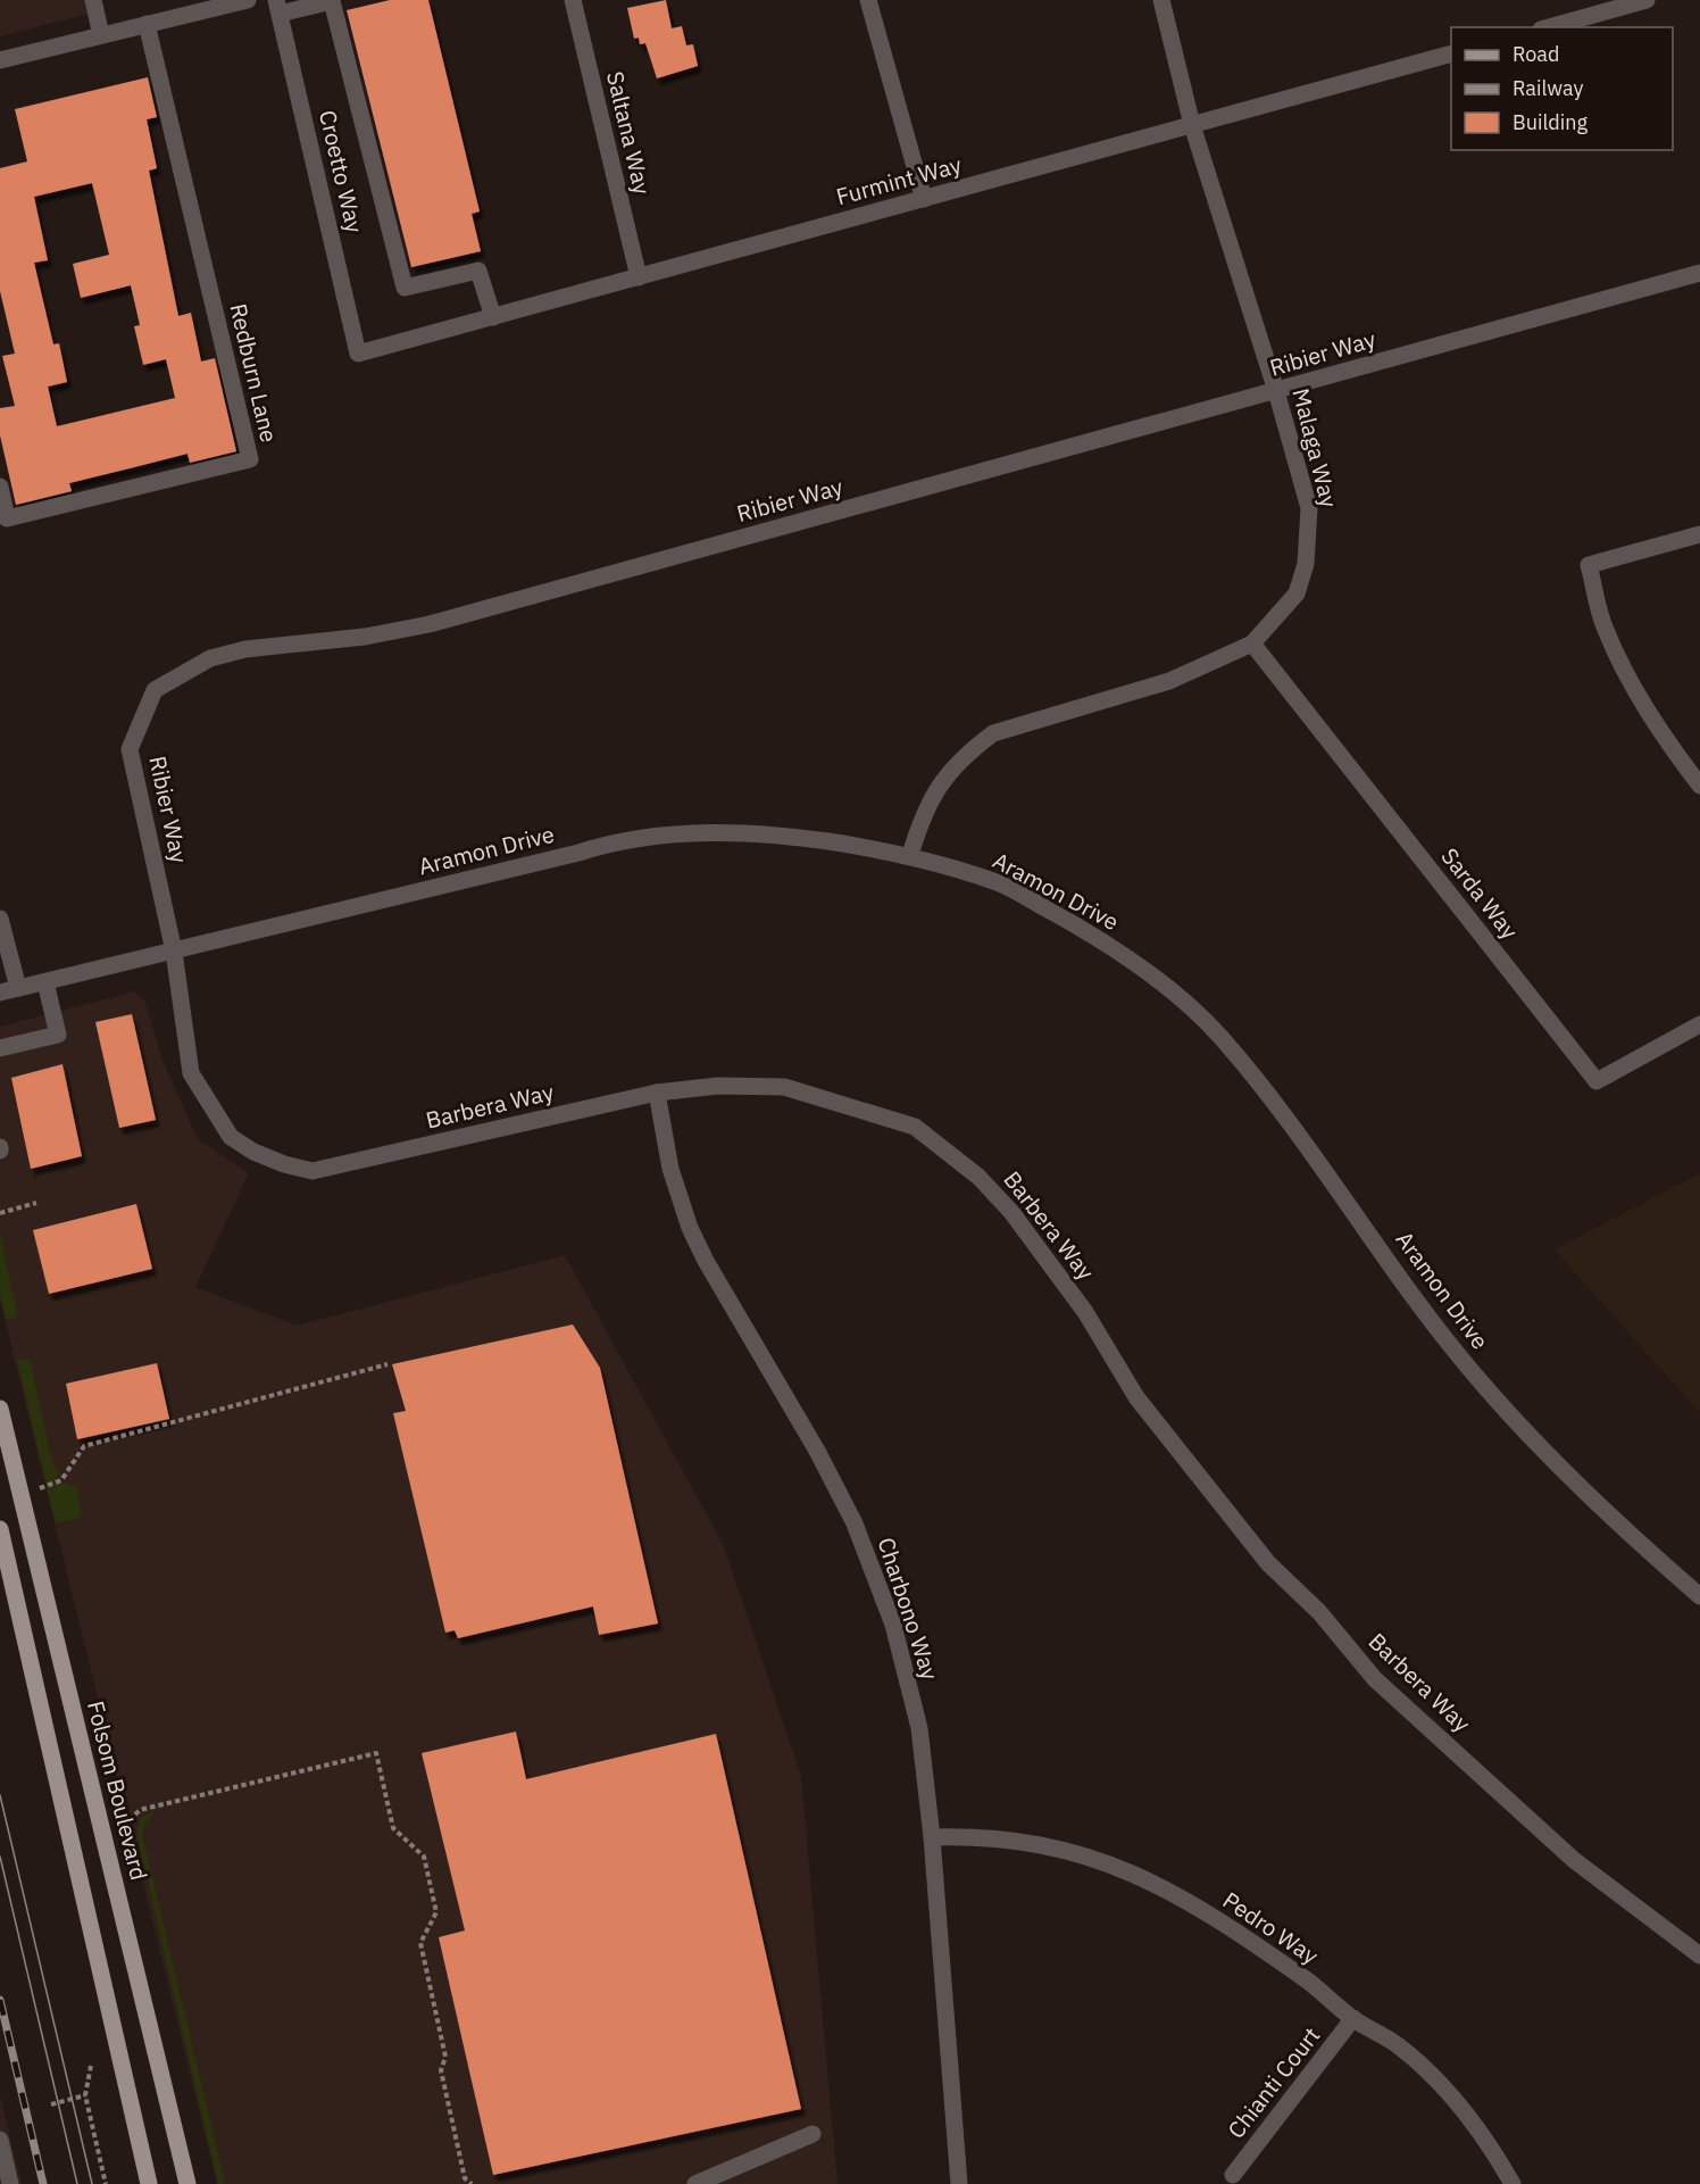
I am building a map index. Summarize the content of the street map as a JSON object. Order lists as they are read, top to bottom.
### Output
{
  "streets": {
    "main road": ["Folsom Boulevard"],
    "street": [
      "Saltana Way",
      "Croetto Way",
      "Furmint Way",
      "Ribier Way",
      "Redburn Lane",
      "Malaga Way",
      "Aramon Drive",
      "Sarda Way",
      "Barbera Way",
      "Charbono Way",
      "Pedro Way",
      "Chianti Court"
    ]
  },
  "crossings": [
    ["Saltana Way", "Furmint Way"],
    ["Croetto Way", "Furmint Way"],
    ["Furmint Way", "Malaga Way"],
    ["Ribier Way", "Malaga Way"],
    ["Ribier Way", "Aramon Drive"],
    ["Ribier Way", "Barbera Way"],
    ["Malaga Way", "Aramon Drive"],
    ["Malaga Way", "Sarda Way"],
    ["Aramon Drive", "Barbera Way"],
    ["Barbera Way", "Charbono Way"],
    ["Charbono Way", "Pedro Way"],
    ["Pedro Way", "Chianti Court"]
  ],
  "legend": ["Road", "Railway", "Building"]
}
